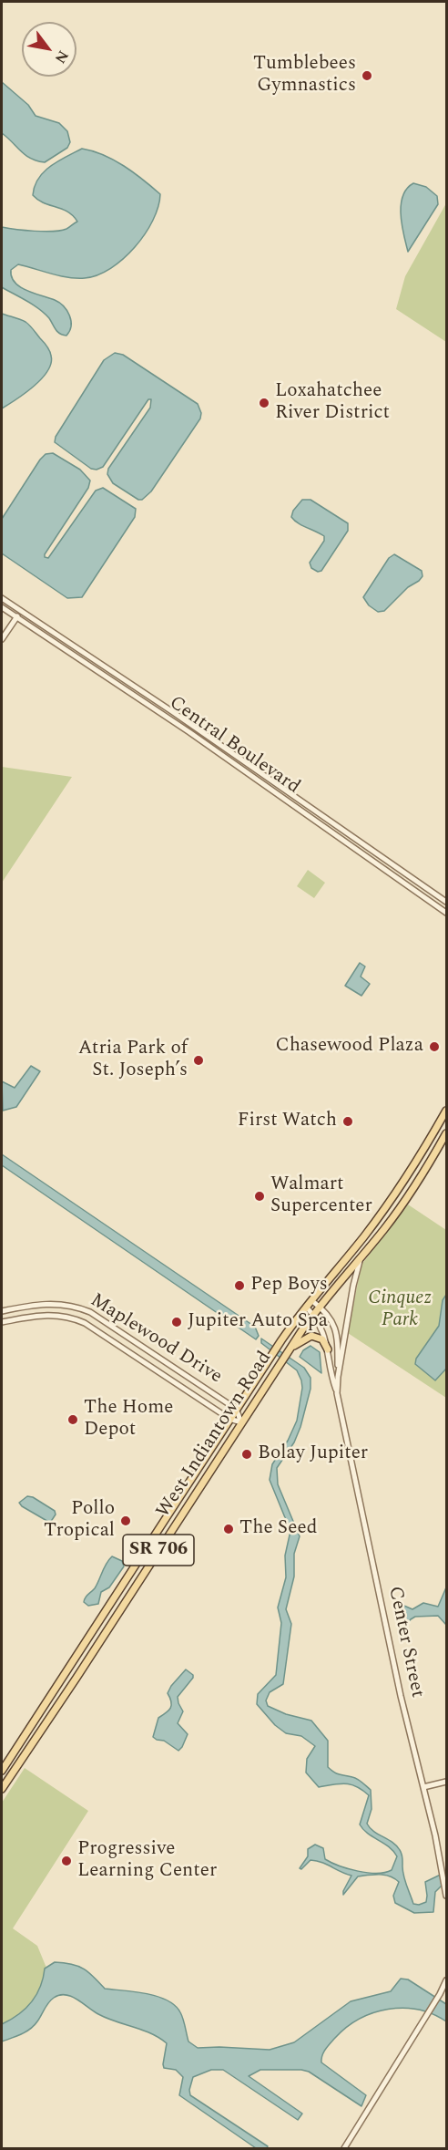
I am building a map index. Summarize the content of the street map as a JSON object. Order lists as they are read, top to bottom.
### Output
{
  "streets": {
    "main road": ["West Indiantown Road", "SR 706"],
    "street": ["Central Boulevard", "Maplewood Drive", "Center Street"]
  },
  "crossings": [
    ["Maplewood Drive", "West Indiantown Road"],
    ["West Indiantown Road", "Center Street"]
  ],
  "parks": ["Cinquez Park"],
  "places": [
    "Tumblebees Gymnastics",
    "Loxahatchee River District",
    "Chasewood Plaza",
    "Atria Park of St. Joseph’s",
    "First Watch",
    "Walmart Supercenter",
    "Pep Boys",
    "Jupiter Auto Spa",
    "The Home Depot",
    "Bolay Jupiter",
    "Pollo Tropical",
    "The Seed",
    "Progressive Learning Center"
  ],
  "north": "bottom right"
}
